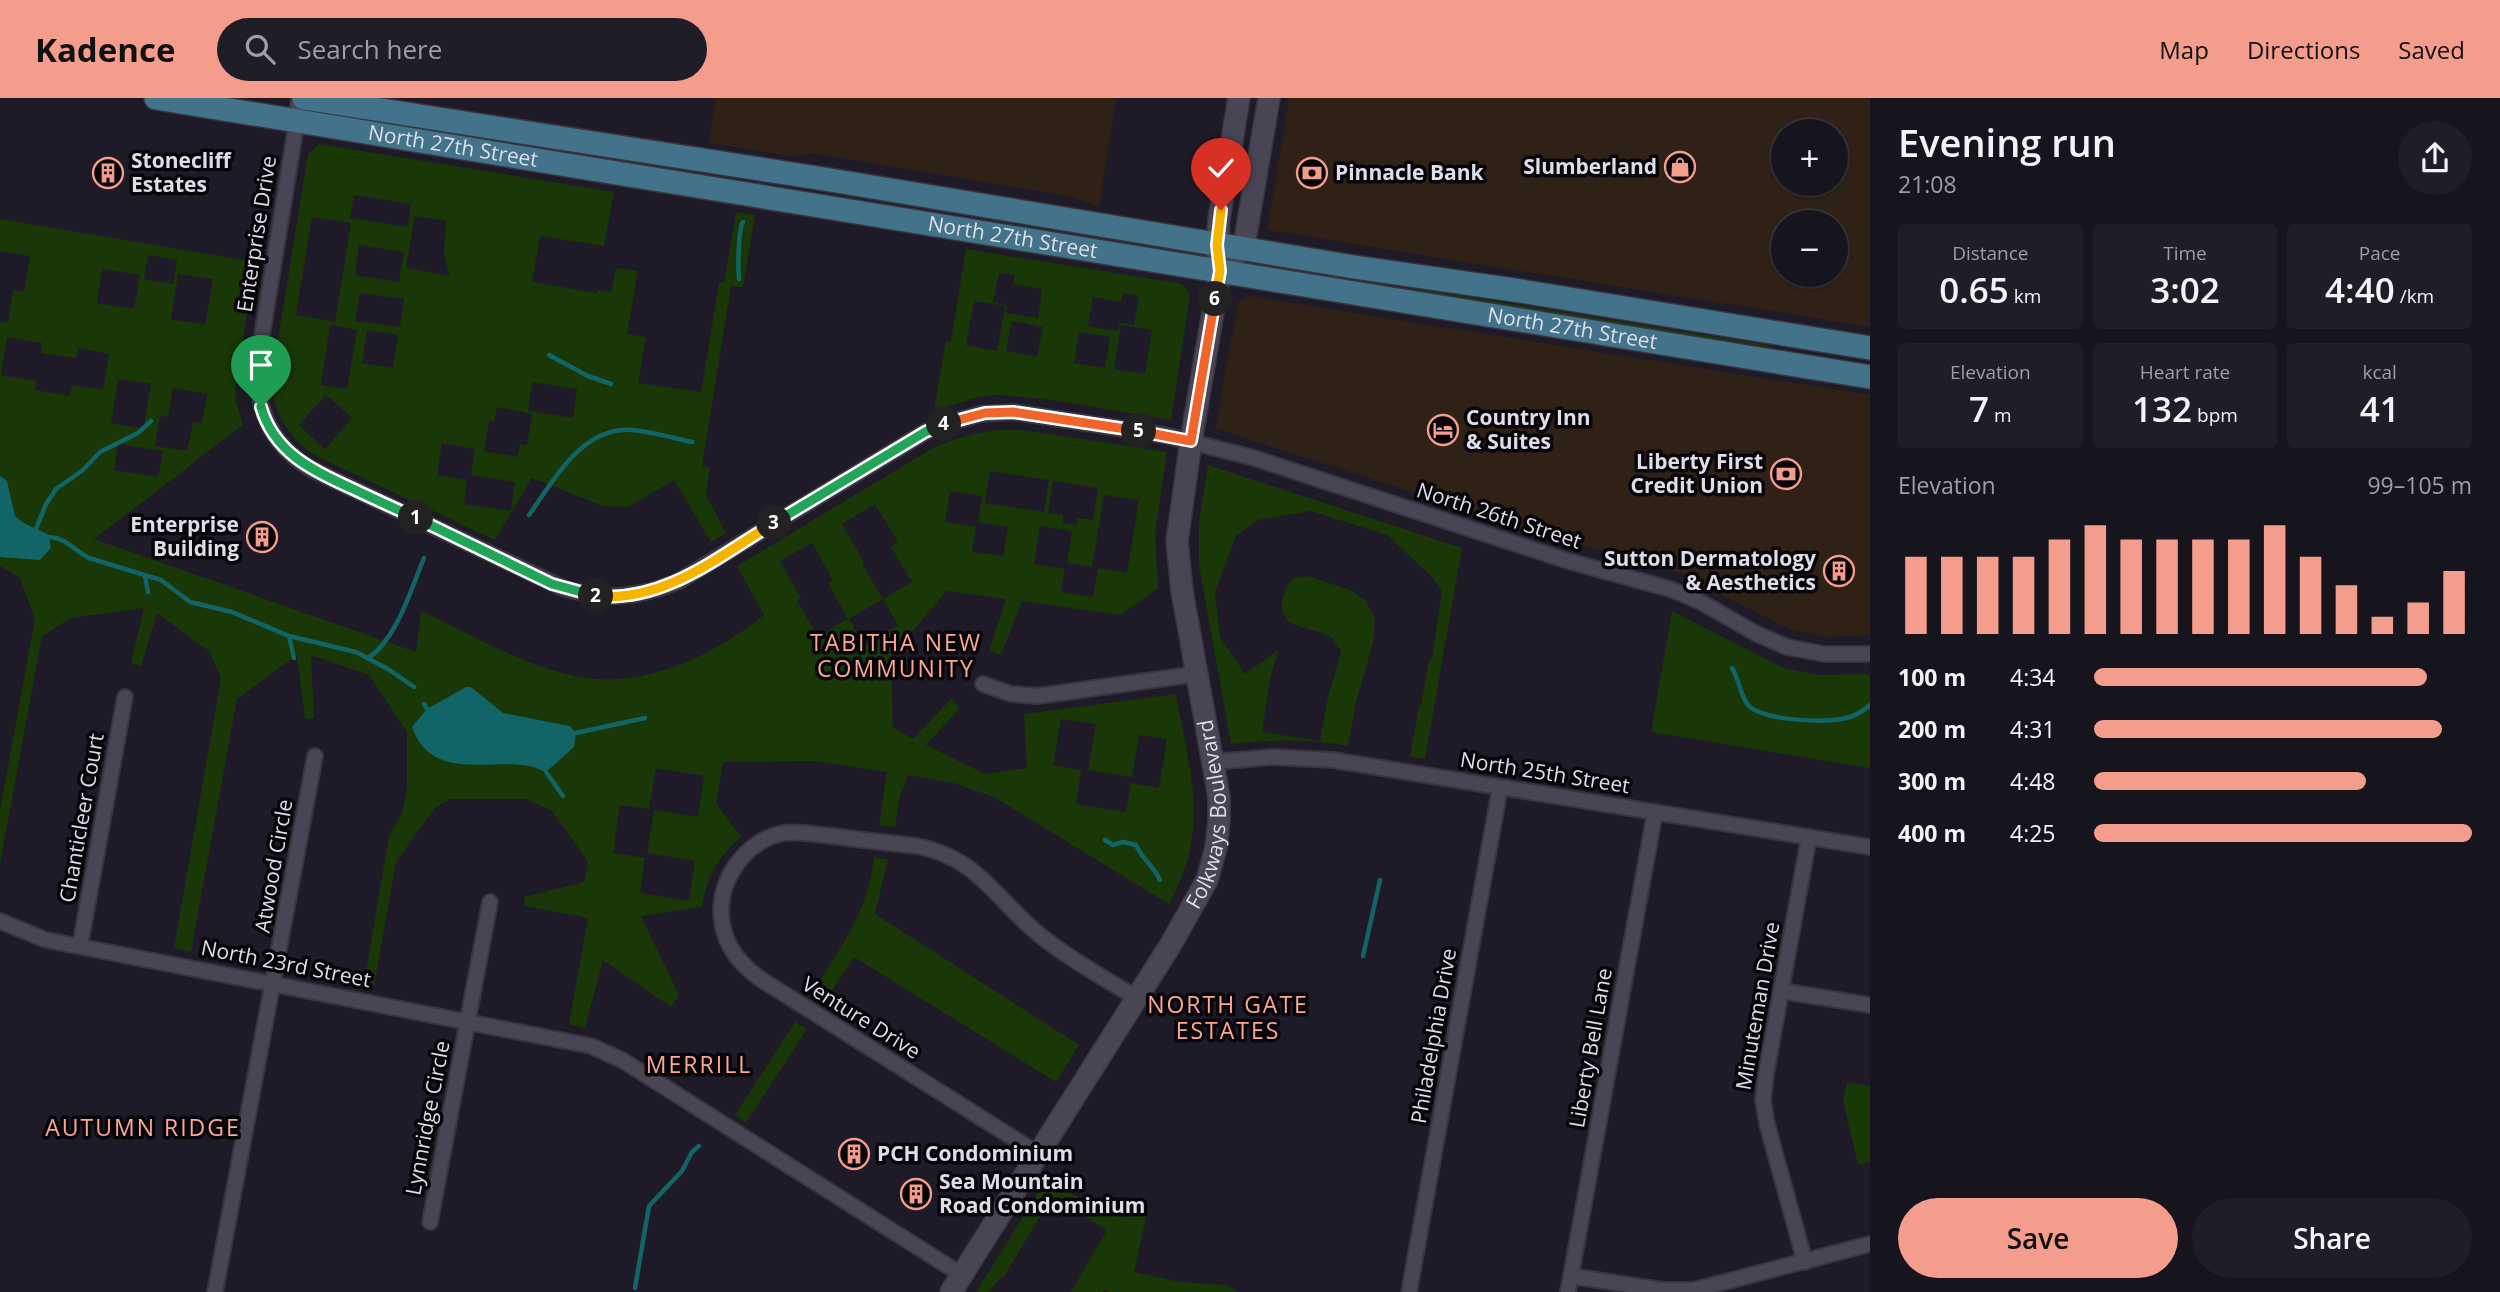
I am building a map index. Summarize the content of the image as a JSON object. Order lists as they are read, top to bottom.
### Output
{
  "streets": {
    "main road": ["North 27th Street"],
    "street": [
      "Enterprise Drive",
      "North 26th Street",
      "North 25th Street",
      "Folkways Boulevard",
      "Chanticleer Court",
      "Atwood Circle",
      "North 23rd Street",
      "Minuteman Drive",
      "Venture Drive",
      "Philadelphia Drive",
      "Liberty Bell Lane",
      "Lynnridge Circle"
    ]
  },
  "crossings": [
    ["North 27th Street", "Enterprise Drive"],
    ["North 27th Street", "Folkways Boulevard"],
    ["Enterprise Drive", "North 26th Street"],
    ["Enterprise Drive", "Folkways Boulevard"],
    ["North 26th Street", "Folkways Boulevard"],
    ["North 25th Street", "Folkways Boulevard"],
    ["North 25th Street", "Minuteman Drive"],
    ["North 25th Street", "Philadelphia Drive"],
    ["North 25th Street", "Liberty Bell Lane"],
    ["Folkways Boulevard", "North 23rd Street"],
    ["Folkways Boulevard", "Venture Drive"],
    ["Chanticleer Court", "North 23rd Street"],
    ["Atwood Circle", "North 23rd Street"],
    ["North 23rd Street", "Lynnridge Circle"]
  ],
  "districts": [
    "TABITHA NEW COMMUNITY",
    "NORTH GATE ESTATES",
    "MERRILL",
    "AUTUMN RIDGE"
  ],
  "places": {
    "shop": ["Slumberland"],
    "building": [
      "Stonecliff Estates",
      "Enterprise Building",
      "Sutton Dermatology & Aesthetics",
      "PCH Condominium",
      "Sea Mountain Road Condominium"
    ],
    "bank": ["Pinnacle Bank", "Liberty First Credit Union"],
    "hotel": ["Country Inn & Suites"]
  },
  "page": {
    "header": "Kadence",
    "search": "Search here",
    "nav": ["Map", "Directions", "Saved"],
    "heading": ["Evening run", "21:08"],
    "map_buttons": ["+", "−"],
    "stats": [
      ["Distance", "0.65 km"],
      ["Time", "3:02"],
      ["Pace", "4:40 /km"],
      ["Elevation", "7 m"],
      ["Heart rate", "132 bpm"],
      ["kcal", "41"]
    ],
    "pins": [
      "6",
      "4",
      "5",
      "1",
      "3",
      "2"
    ],
    "chart": ["Elevation", "99–105 m"],
    "list": [
      {
        "name": "100 m",
        "note": "4:34"
      },
      {
        "name": "200 m",
        "note": "4:31"
      },
      {
        "name": "300 m",
        "note": "4:48"
      },
      {
        "name": "400 m",
        "note": "4:25"
      }
    ],
    "buttons": ["Save", "Share"]
  }
}
